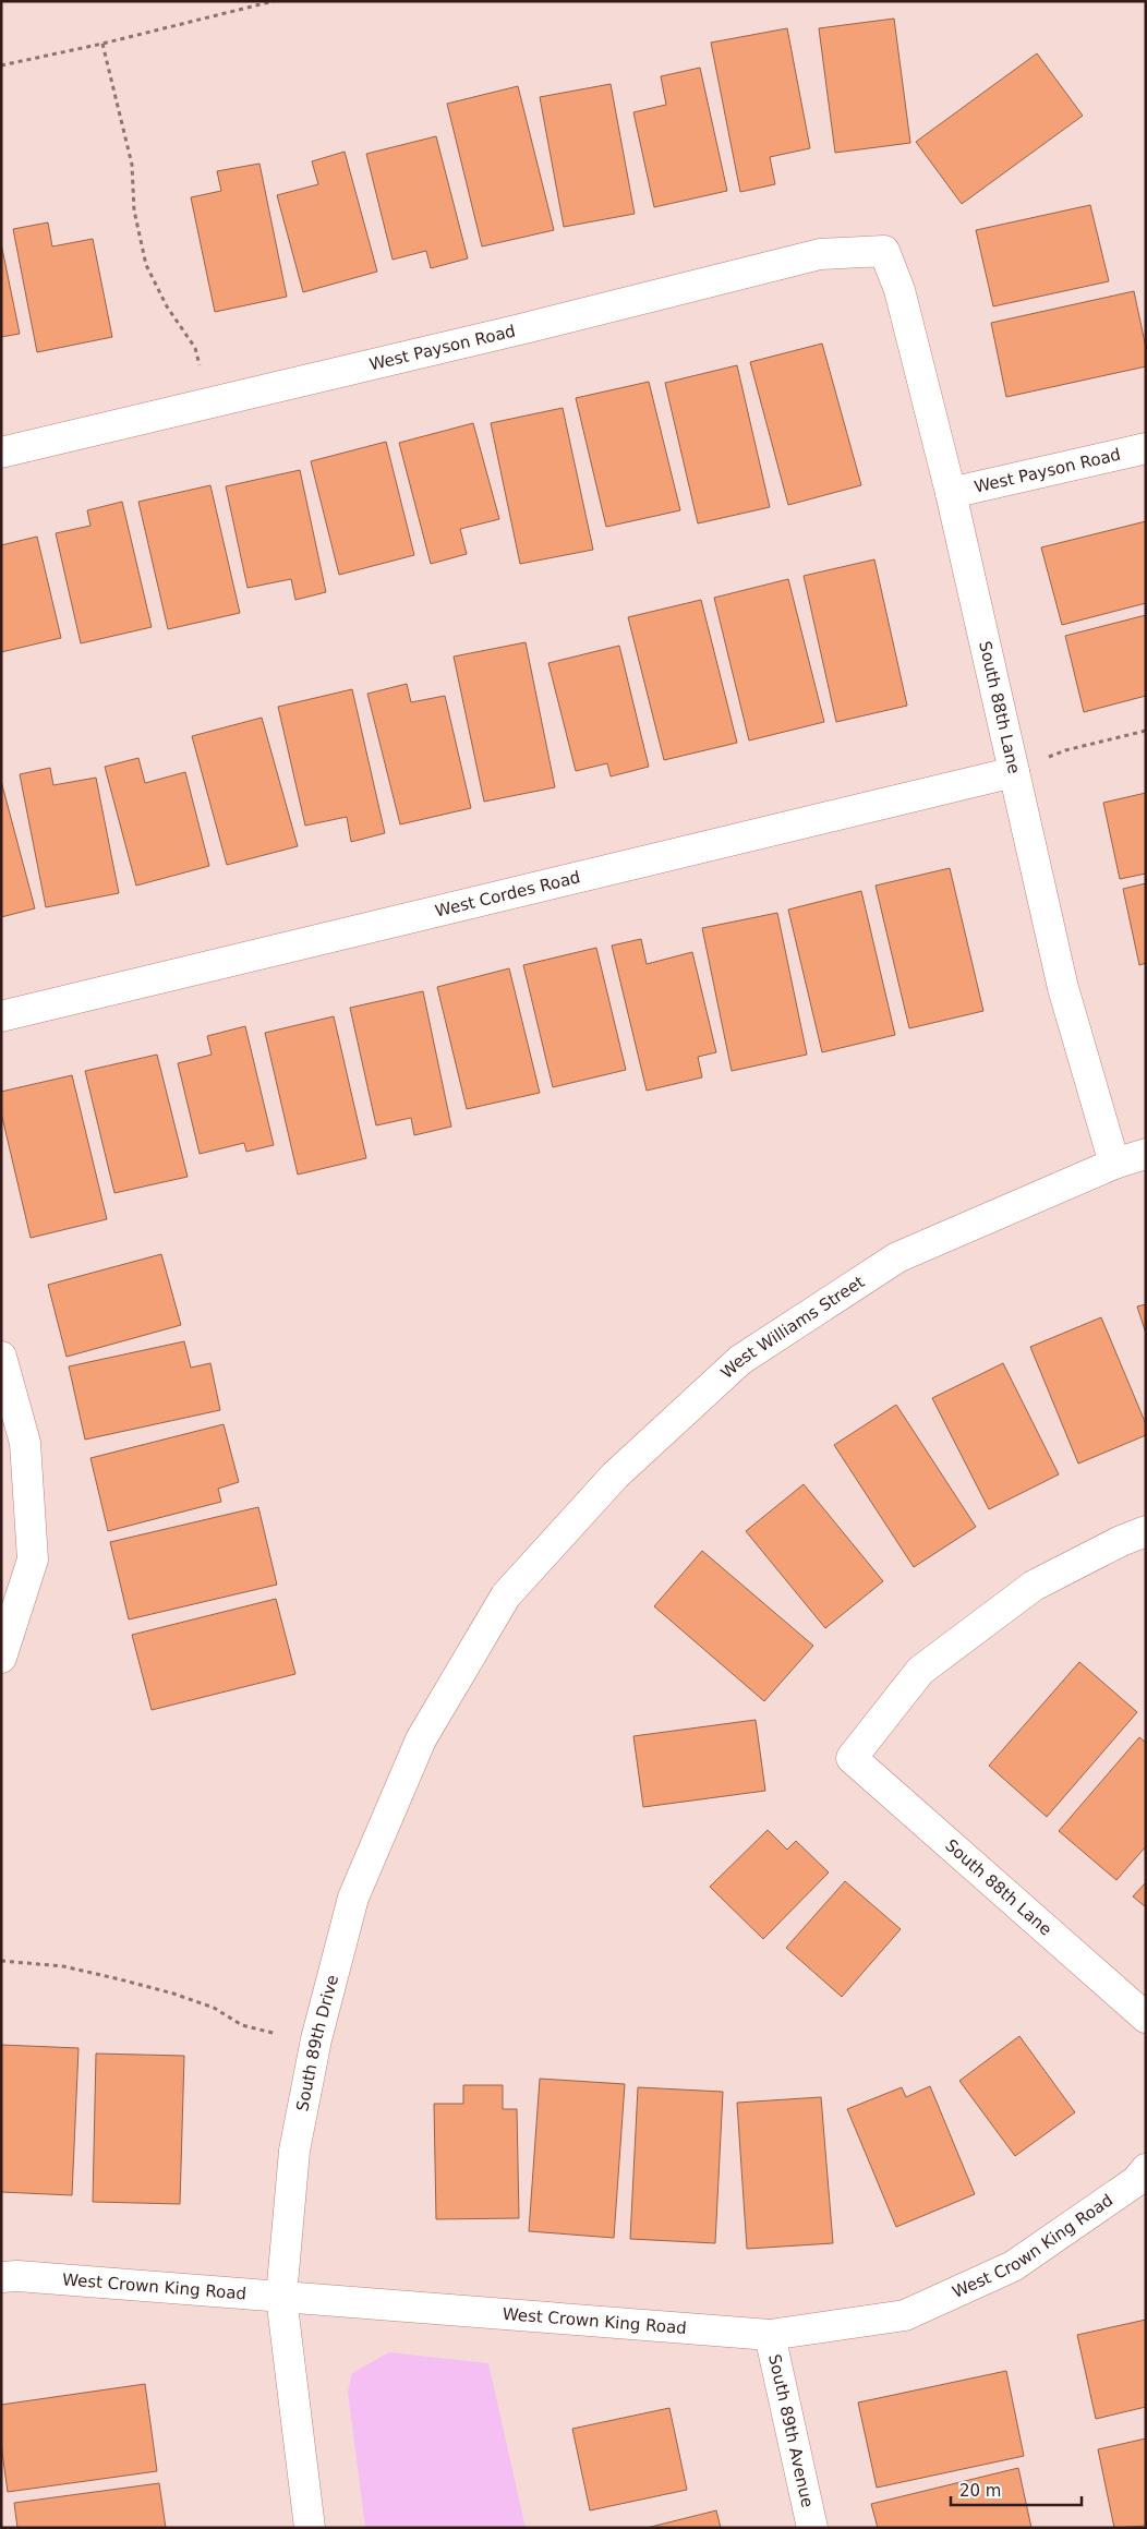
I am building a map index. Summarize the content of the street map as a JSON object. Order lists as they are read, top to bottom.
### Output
{
  "streets": {
    "street": [
      "West Payson Road",
      "South 88th Lane",
      "West Cordes Road",
      "West Williams Street",
      "South 89th Drive",
      "West Crown King Road",
      "South 89th Avenue"
    ]
  },
  "crossings": [
    ["West Payson Road", "South 88th Lane"],
    ["South 88th Lane", "West Cordes Road"],
    ["South 88th Lane", "West Williams Street"],
    ["West Williams Street", "South 89th Drive"],
    ["South 89th Drive", "West Crown King Road"],
    ["West Crown King Road", "South 89th Avenue"]
  ],
  "scale_bar": "20 m"
}
